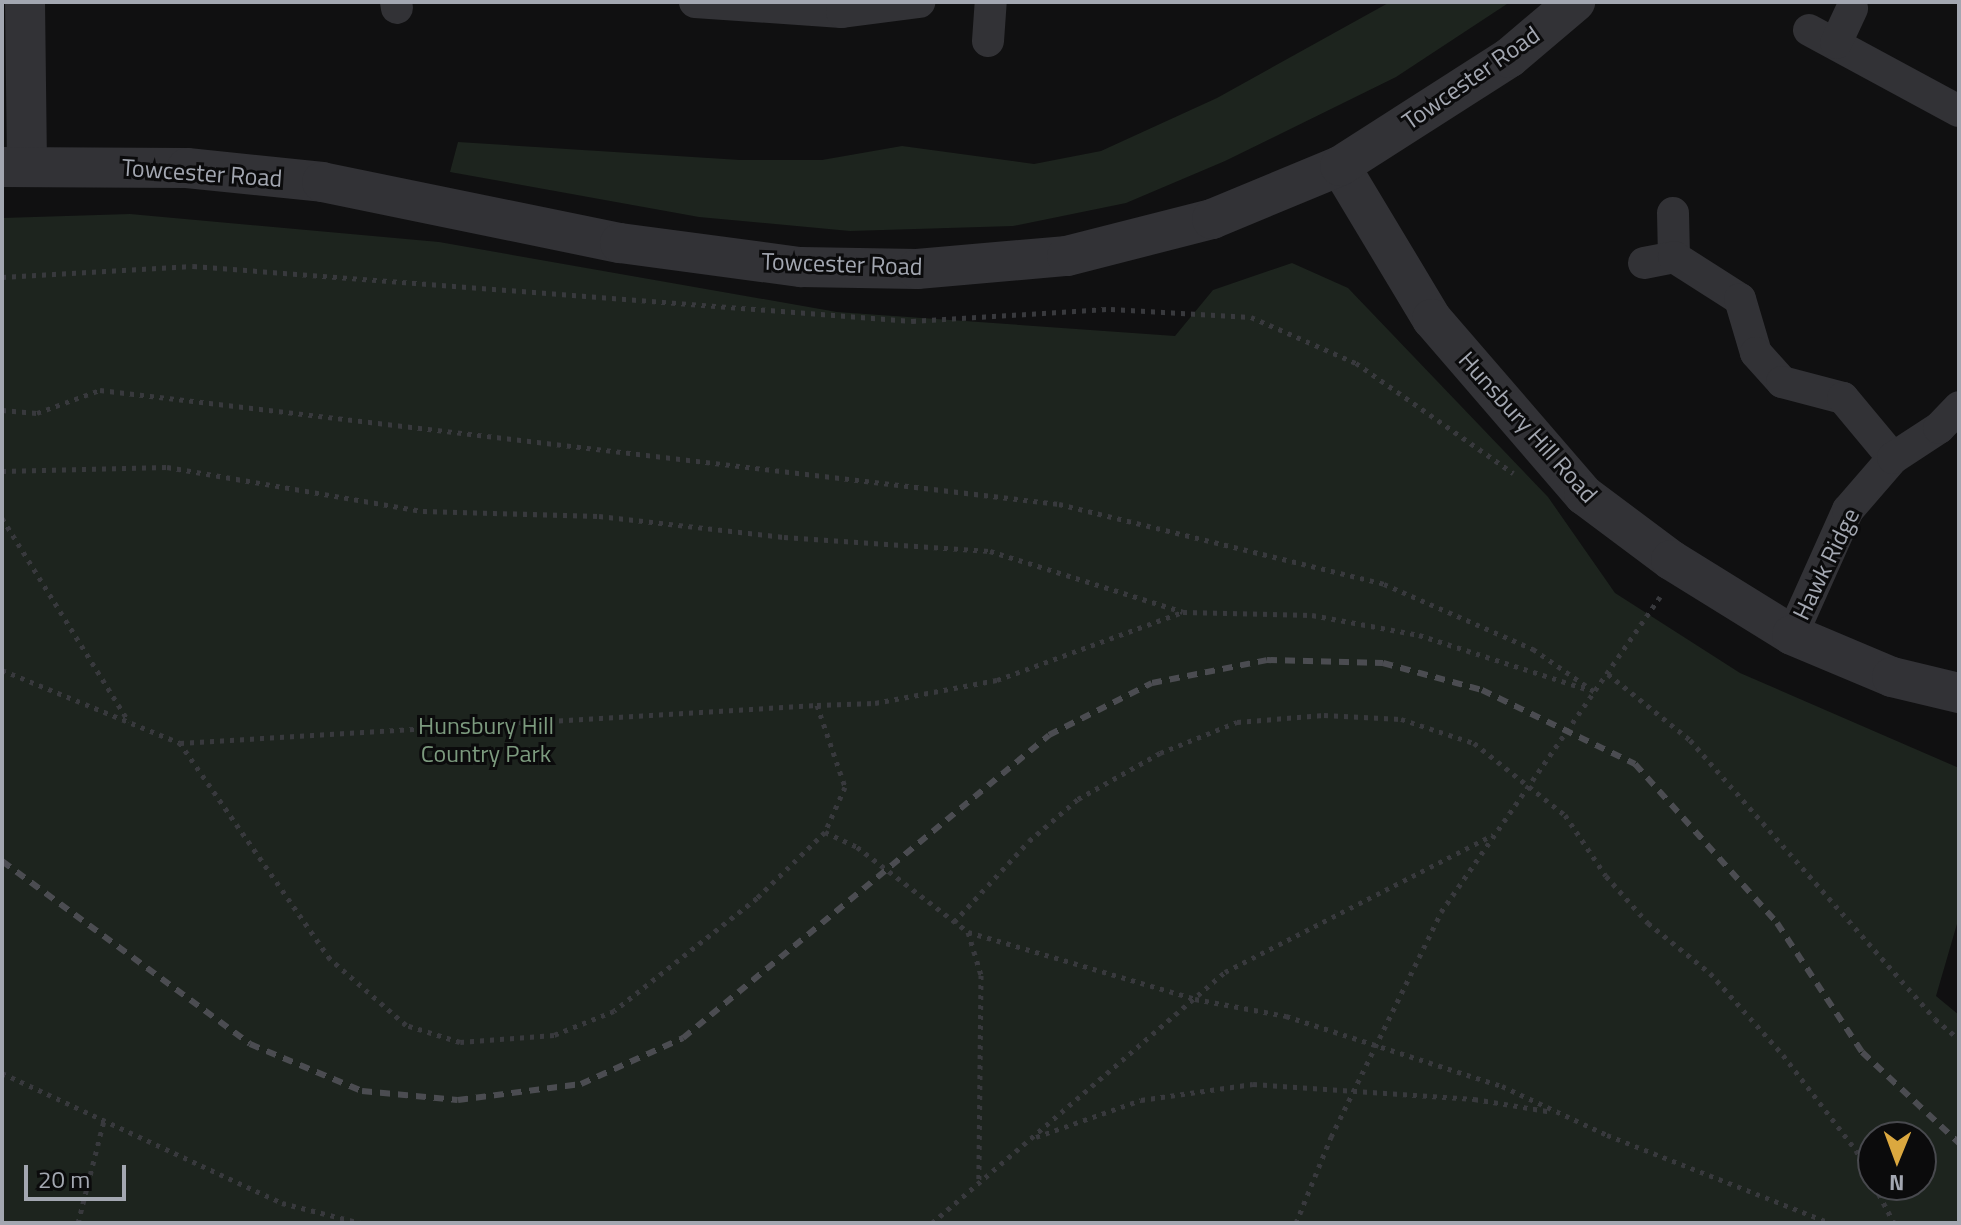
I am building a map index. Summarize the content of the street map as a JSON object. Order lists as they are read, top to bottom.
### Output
{
  "streets": {
    "street": ["Towcester Road", "Hunsbury Hill Road", "Hawk Ridge"]
  },
  "crossings": [
    ["Towcester Road", "Hunsbury Hill Road"],
    ["Hunsbury Hill Road", "Hawk Ridge"]
  ],
  "parks": ["Hunsbury Hill Country Park"],
  "scale_bar": "20 m",
  "north": "bottom"
}
